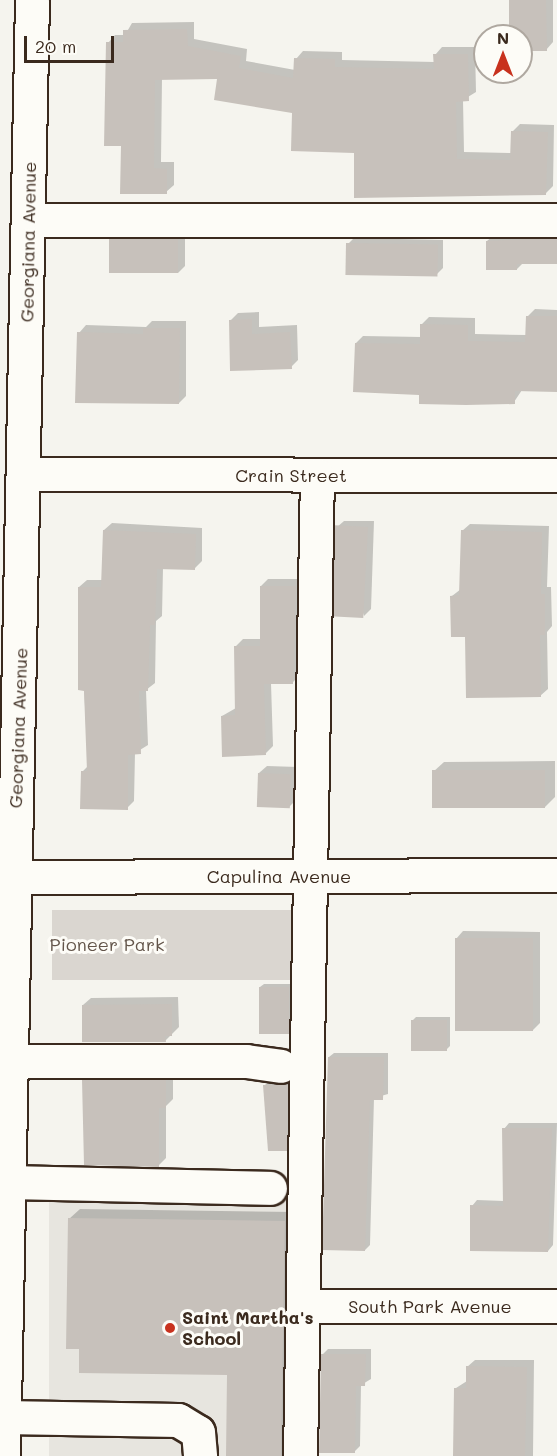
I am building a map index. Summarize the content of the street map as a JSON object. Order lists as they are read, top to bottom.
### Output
{
  "streets": {
    "street": [
      "Georgiana Avenue",
      "Crain Street",
      "Capulina Avenue",
      "South Park Avenue"
    ]
  },
  "crossings": [
    ["Georgiana Avenue", "Crain Street"],
    ["Georgiana Avenue", "Capulina Avenue"]
  ],
  "parks": ["Pioneer Park"],
  "places": ["Saint Martha's School"],
  "scale_bar": "20 m",
  "north": "top"
}
